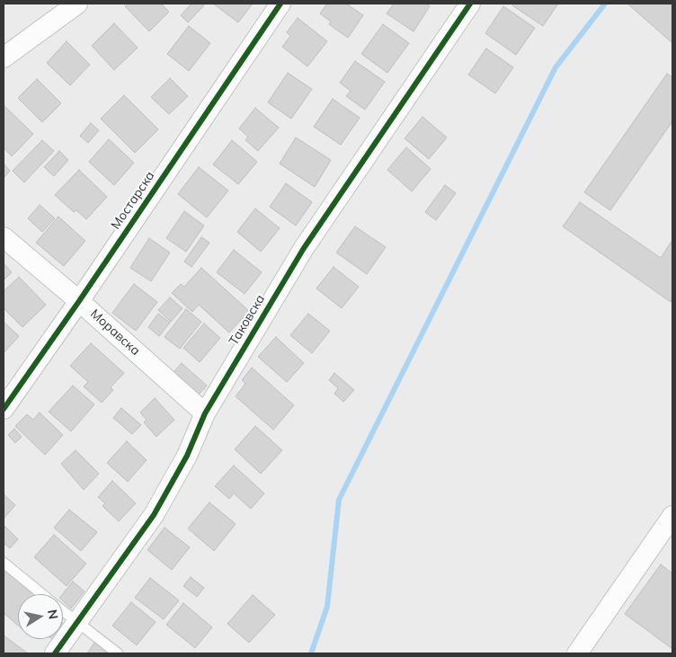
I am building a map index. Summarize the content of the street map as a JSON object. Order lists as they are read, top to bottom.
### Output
{
  "streets": {
    "street": ["Мостарска", "Таковска", "Моравска"]
  },
  "crossings": [
    ["Мостарска", "Моравска"],
    ["Таковска", "Моравска"]
  ],
  "north": "right"
}
